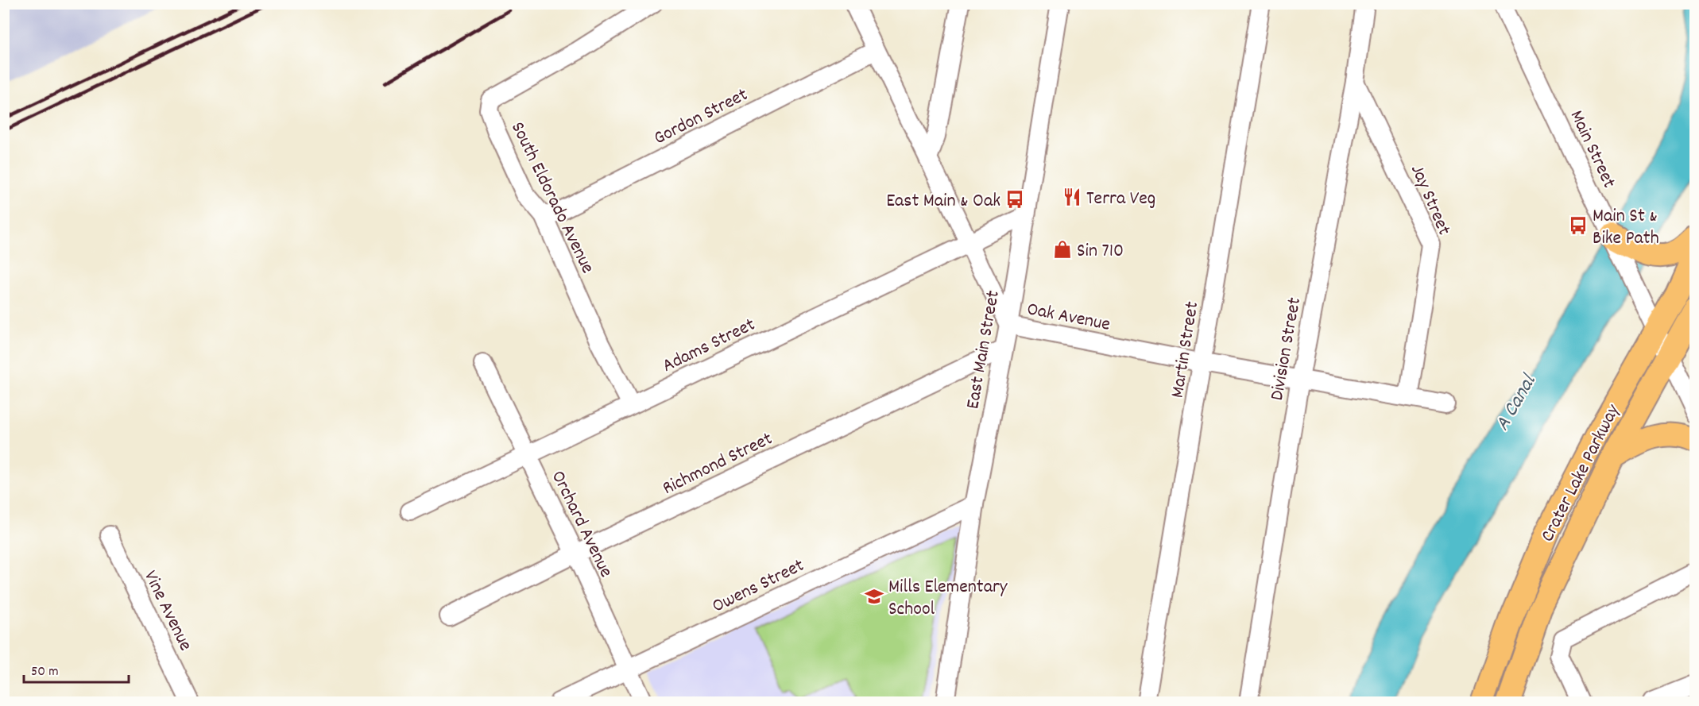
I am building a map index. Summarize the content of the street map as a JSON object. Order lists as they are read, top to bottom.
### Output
{
  "streets": {
    "main road": ["Crater Lake Parkway"],
    "street": [
      "Gordon Street",
      "Main Street",
      "South Eldorado Avenue",
      "Jay Street",
      "Oak Avenue",
      "Adams Street",
      "Division Street",
      "East Main Street",
      "Martin Street",
      "Richmond Street",
      "Orchard Avenue",
      "Owens Street",
      "Vine Avenue"
    ]
  },
  "crossings": [
    ["Gordon Street", "South Eldorado Avenue"],
    ["Gordon Street", "Oak Avenue"],
    ["Main Street", "Crater Lake Parkway"],
    ["South Eldorado Avenue", "Adams Street"],
    ["Jay Street", "Oak Avenue"],
    ["Jay Street", "Division Street"],
    ["Oak Avenue", "Adams Street"],
    ["Oak Avenue", "Division Street"],
    ["Oak Avenue", "East Main Street"],
    ["Oak Avenue", "Martin Street"],
    ["Adams Street", "East Main Street"],
    ["Adams Street", "Orchard Avenue"],
    ["East Main Street", "Richmond Street"],
    ["East Main Street", "Owens Street"],
    ["Richmond Street", "Orchard Avenue"],
    ["Orchard Avenue", "Owens Street"]
  ],
  "water": ["A Canal"],
  "places": {
    "restaurant": ["Terra Veg"],
    "bus stop": ["East Main & Oak", "Main St & Bike Path"],
    "shop": ["Sin 710"],
    "school or university": ["Mills Elementary School"]
  },
  "scale_bar": "50 m"
}
